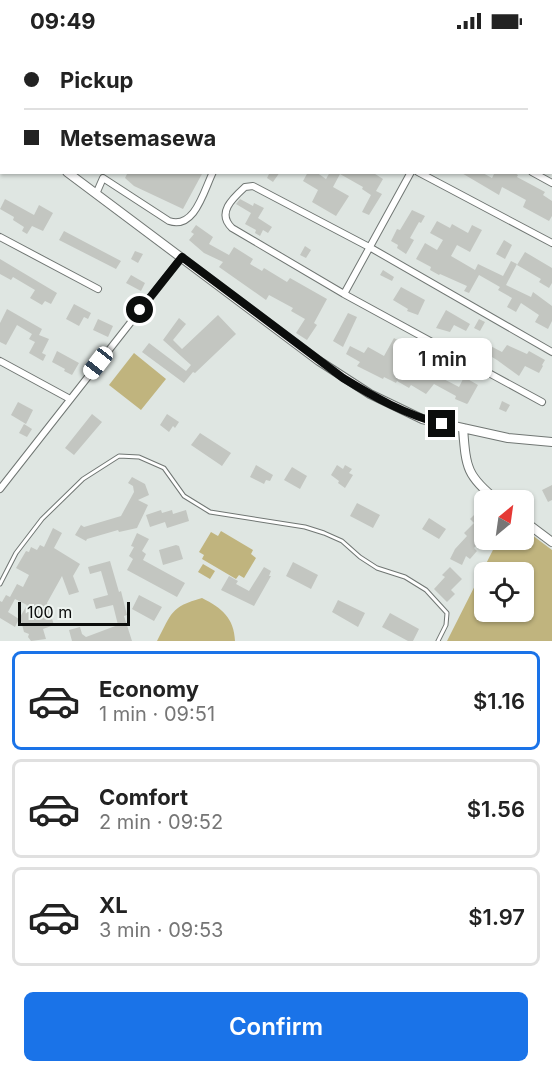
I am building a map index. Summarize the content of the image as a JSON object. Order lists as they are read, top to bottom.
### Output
{
  "scale_bar": "100 m",
  "north": "top right",
  "page": {
    "status": "09:49",
    "banner": ["Pickup", "Metsemasewa"],
    "bubble": "1 min",
    "scale": "100 m",
    "list": [
      {
        "name": "Economy",
        "note": "1 min · 09:51",
        "value": "$1.16"
      },
      {
        "name": "Comfort",
        "note": "2 min · 09:52",
        "value": "$1.56"
      },
      {
        "name": "XL",
        "note": "3 min · 09:53",
        "value": "$1.97"
      }
    ],
    "buttons": "Confirm"
  }
}
